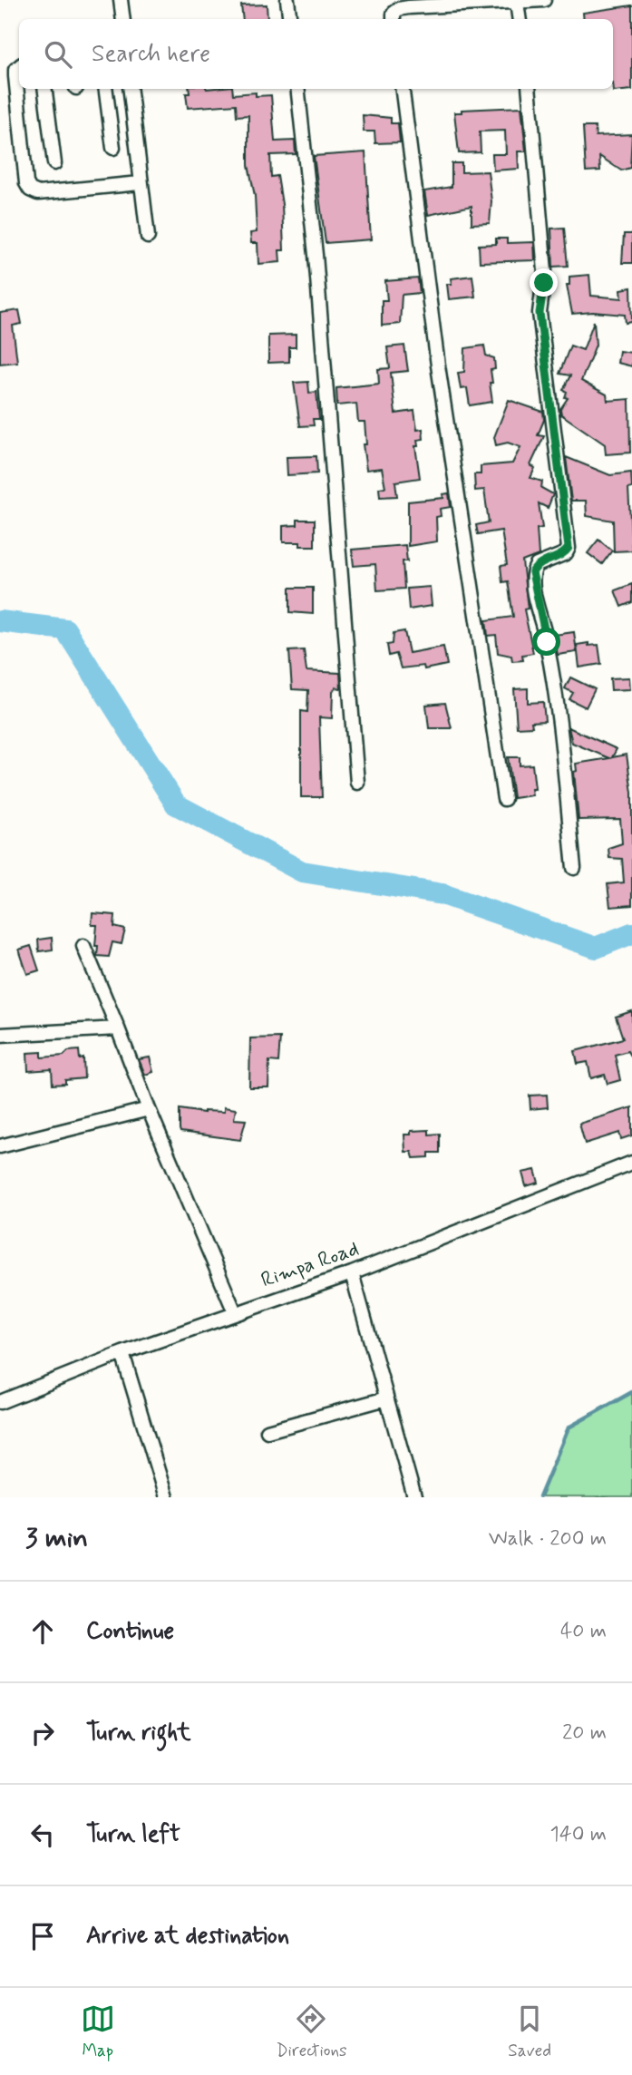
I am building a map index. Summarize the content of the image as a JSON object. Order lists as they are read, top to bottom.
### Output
{
  "streets": {
    "street": ["Rimpa Road"]
  },
  "page": {
    "search": "Search here",
    "heading": ["3 min", "Walk · 200 m"],
    "list": [
      ["Continue", "40 m"],
      ["Turn right", "20 m"],
      ["Turn left", "140 m"],
      "Arrive at destination"
    ],
    "nav": ["Map", "Directions", "Saved"]
  }
}
